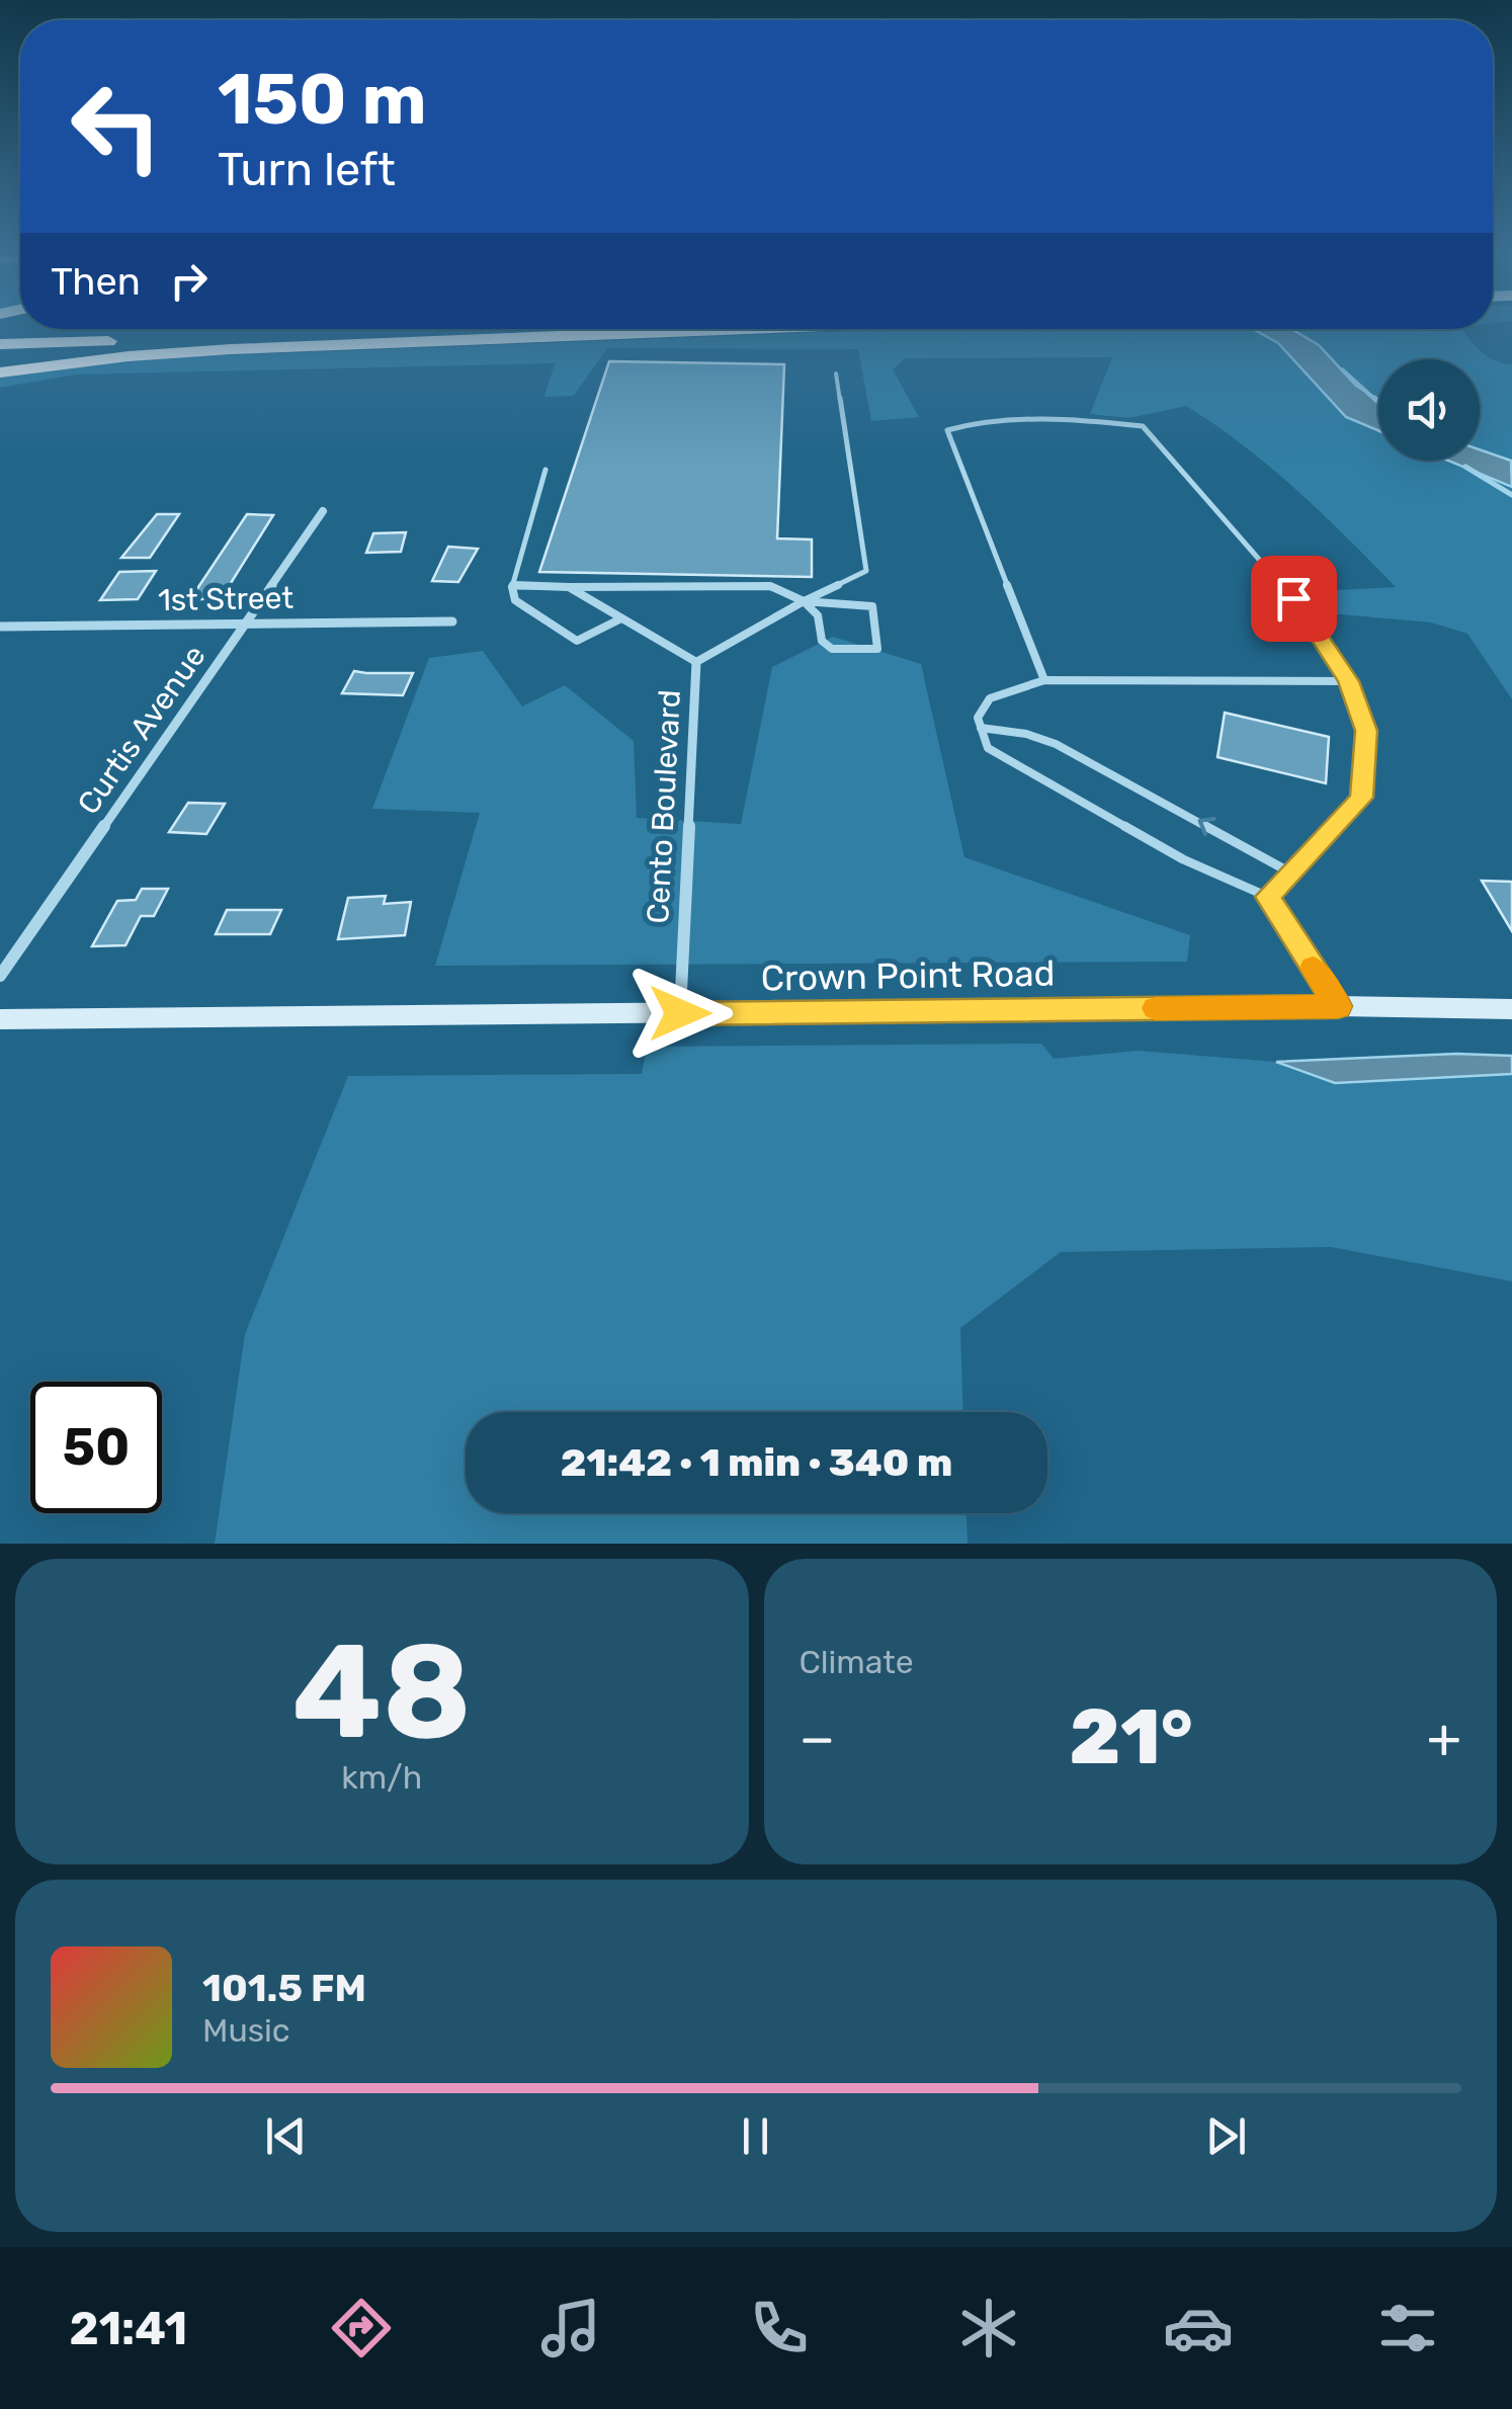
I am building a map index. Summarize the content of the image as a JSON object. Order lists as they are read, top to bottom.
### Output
{
  "streets": {
    "main road": ["Crown Point Road"],
    "street": ["1st Street", "Curtis Avenue", "Cento Boulevard"]
  },
  "crossings": [
    ["1st Street", "Curtis Avenue"],
    ["Cento Boulevard", "Crown Point Road"]
  ],
  "page": {
    "turn": ["150 m", "Turn left"],
    "then": "Then",
    "limit": "50",
    "trip": "21:42 · 1 min · 340 m",
    "tile": [
      ["48", "km/h"],
      "Climate"
    ],
    "heat": ["−", "21°", "+"],
    "song": ["101.5 FM", "Music"],
    "tabs": "21:41"
  }
}
